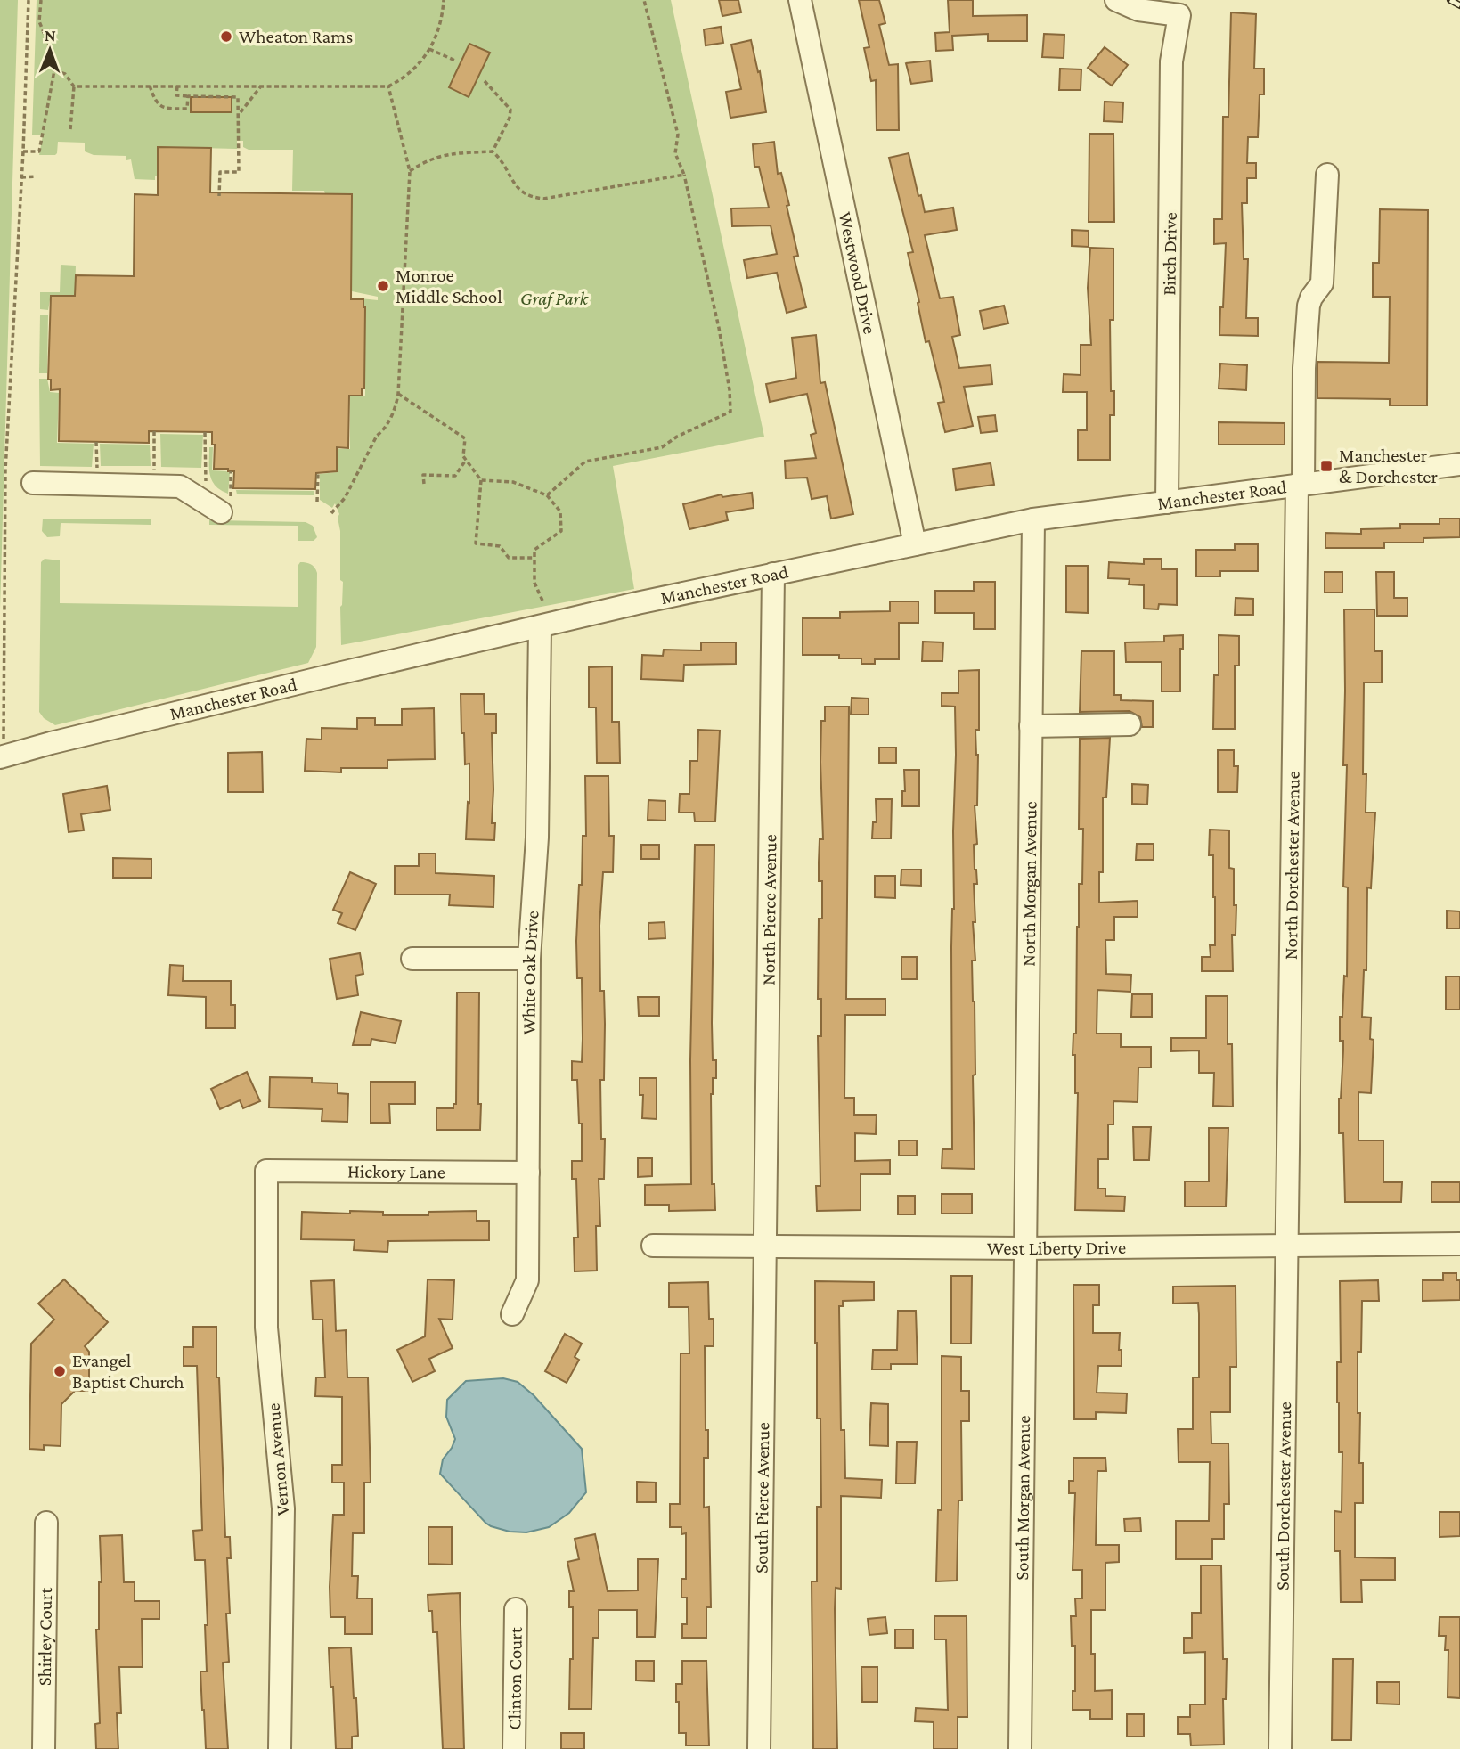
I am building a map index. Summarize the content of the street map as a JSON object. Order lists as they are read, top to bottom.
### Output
{
  "streets": {
    "street": [
      "Birch Drive",
      "Westwood Drive",
      "Manchester Road",
      "North Dorchester Avenue",
      "North Morgan Avenue",
      "North Pierce Avenue",
      "White Oak Drive",
      "Hickory Lane",
      "West Liberty Drive",
      "Vernon Avenue",
      "South Dorchester Avenue",
      "South Pierce Avenue",
      "South Morgan Avenue",
      "Shirley Court",
      "Clinton Court"
    ]
  },
  "crossings": [
    ["Birch Drive", "Manchester Road"],
    ["Westwood Drive", "Manchester Road"],
    ["Manchester Road", "North Dorchester Avenue"],
    ["Manchester Road", "North Morgan Avenue"],
    ["Manchester Road", "North Pierce Avenue"],
    ["Manchester Road", "White Oak Drive"],
    ["North Dorchester Avenue", "West Liberty Drive"],
    ["North Dorchester Avenue", "South Dorchester Avenue"],
    ["North Morgan Avenue", "West Liberty Drive"],
    ["North Morgan Avenue", "South Morgan Avenue"],
    ["North Pierce Avenue", "West Liberty Drive"],
    ["North Pierce Avenue", "South Pierce Avenue"],
    ["White Oak Drive", "Hickory Lane"],
    ["Hickory Lane", "Vernon Avenue"],
    ["West Liberty Drive", "South Dorchester Avenue"],
    ["West Liberty Drive", "South Pierce Avenue"],
    ["West Liberty Drive", "South Morgan Avenue"]
  ],
  "parks": ["Graf Park"],
  "places": {
    "other": ["Wheaton Rams", "Monroe Middle School", "Evangel Baptist Church"],
    "transit": ["Manchester & Dorchester"]
  },
  "north": "top"
}
